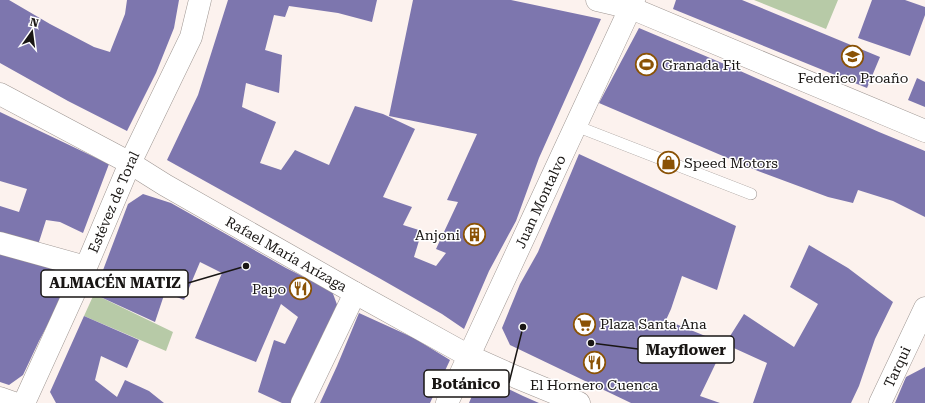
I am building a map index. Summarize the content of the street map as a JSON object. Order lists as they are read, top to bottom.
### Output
{
  "streets": {
    "street": [
      "Estévez de Toral",
      "Juan Montalvo",
      "Rafael María Arízaga",
      "Tarqui"
    ]
  },
  "crossings": [
    ["Estévez de Toral", "Rafael María Arízaga"],
    ["Juan Montalvo", "Rafael María Arízaga"]
  ],
  "places": {
    "school or university": ["Federico Proaño"],
    "sports": ["Granada Fit"],
    "shop": ["Speed Motors"],
    "building": ["Anjoni"],
    "other": ["ALMACÉN MATIZ", "Botánico", "Mayflower"],
    "restaurant": ["Papo", "El Hornero Cuenca"],
    "supermarket": ["Plaza Santa Ana"]
  },
  "north": "top"
}
